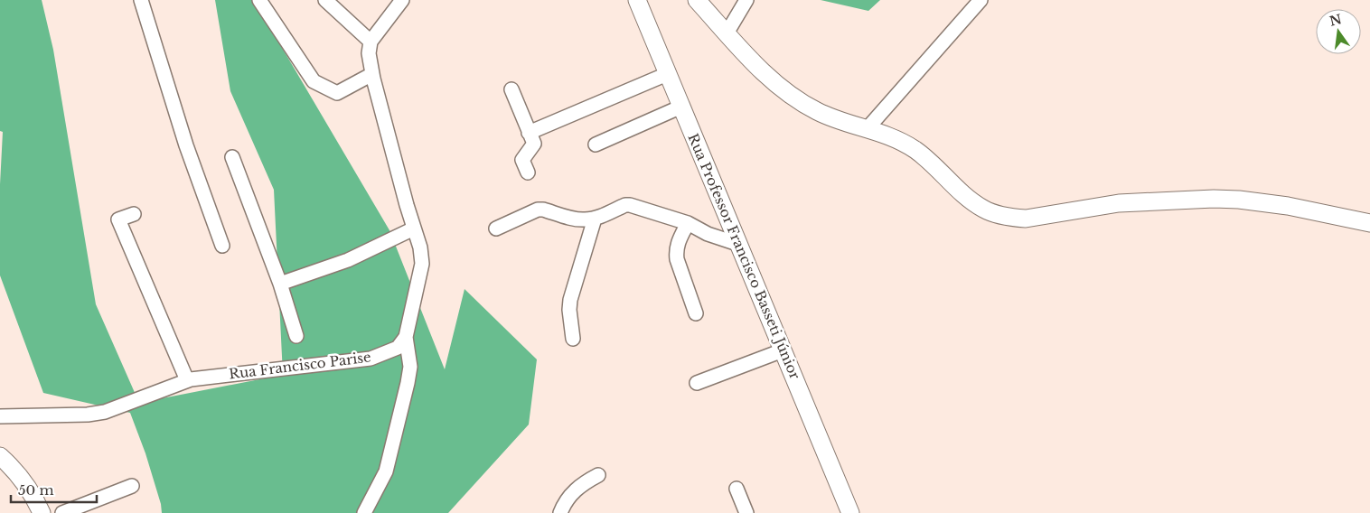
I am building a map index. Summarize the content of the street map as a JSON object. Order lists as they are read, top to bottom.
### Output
{
  "streets": {
    "main road": ["Rua Professor Francisco Basseti Júnior"],
    "street": ["Rua Francisco Parise"]
  },
  "scale_bar": "50 m",
  "north": "top"
}
